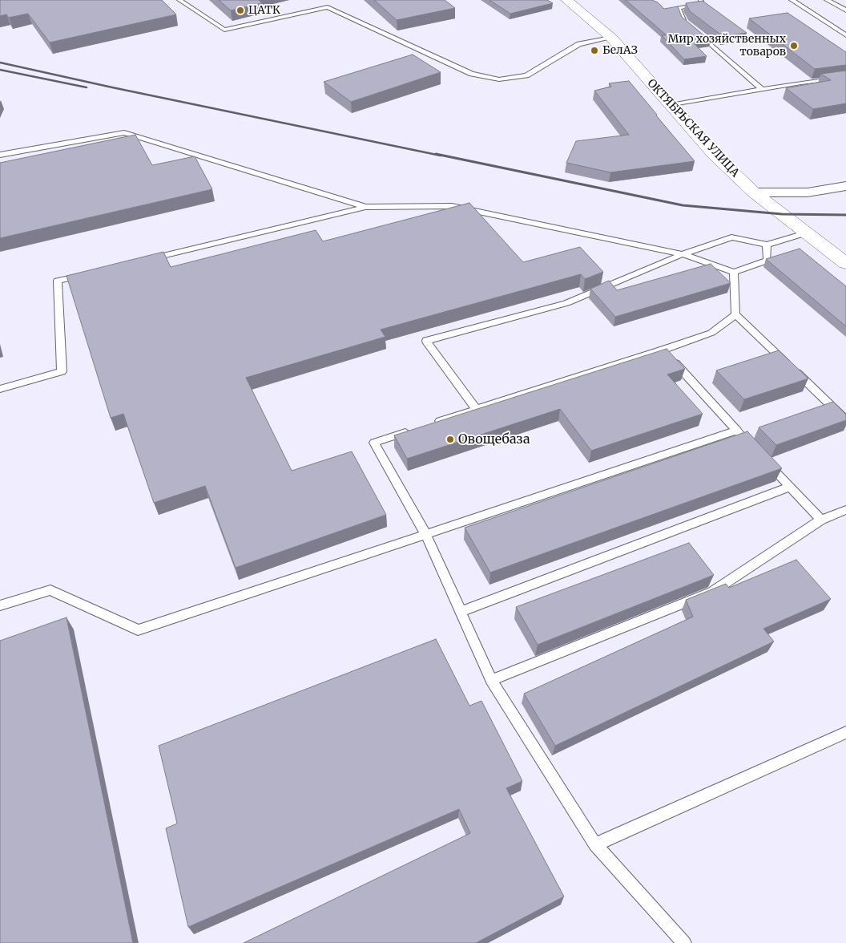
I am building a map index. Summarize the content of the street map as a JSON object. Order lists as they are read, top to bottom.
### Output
{
  "streets": {
    "street": ["ОКТЯБРЬСКАЯ УЛИЦА"]
  },
  "places": [
    "ЦАТК",
    "Мир хозяйственных товаров",
    "БелАЗ",
    "Овощебаза"
  ]
}
